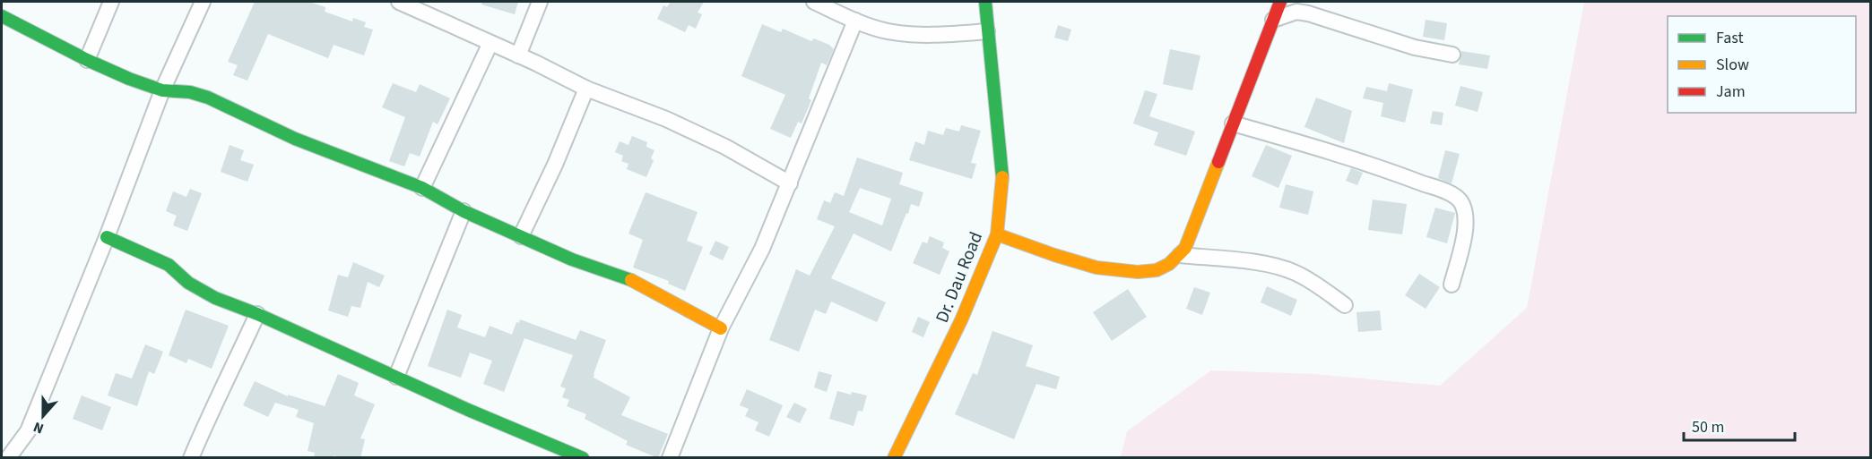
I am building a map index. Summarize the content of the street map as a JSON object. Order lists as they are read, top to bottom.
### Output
{
  "streets": {
    "street": ["Dr. Dau Road"]
  },
  "legend": ["Fast", "Slow", "Jam"],
  "scale_bar": "50 m",
  "north": "bottom"
}
